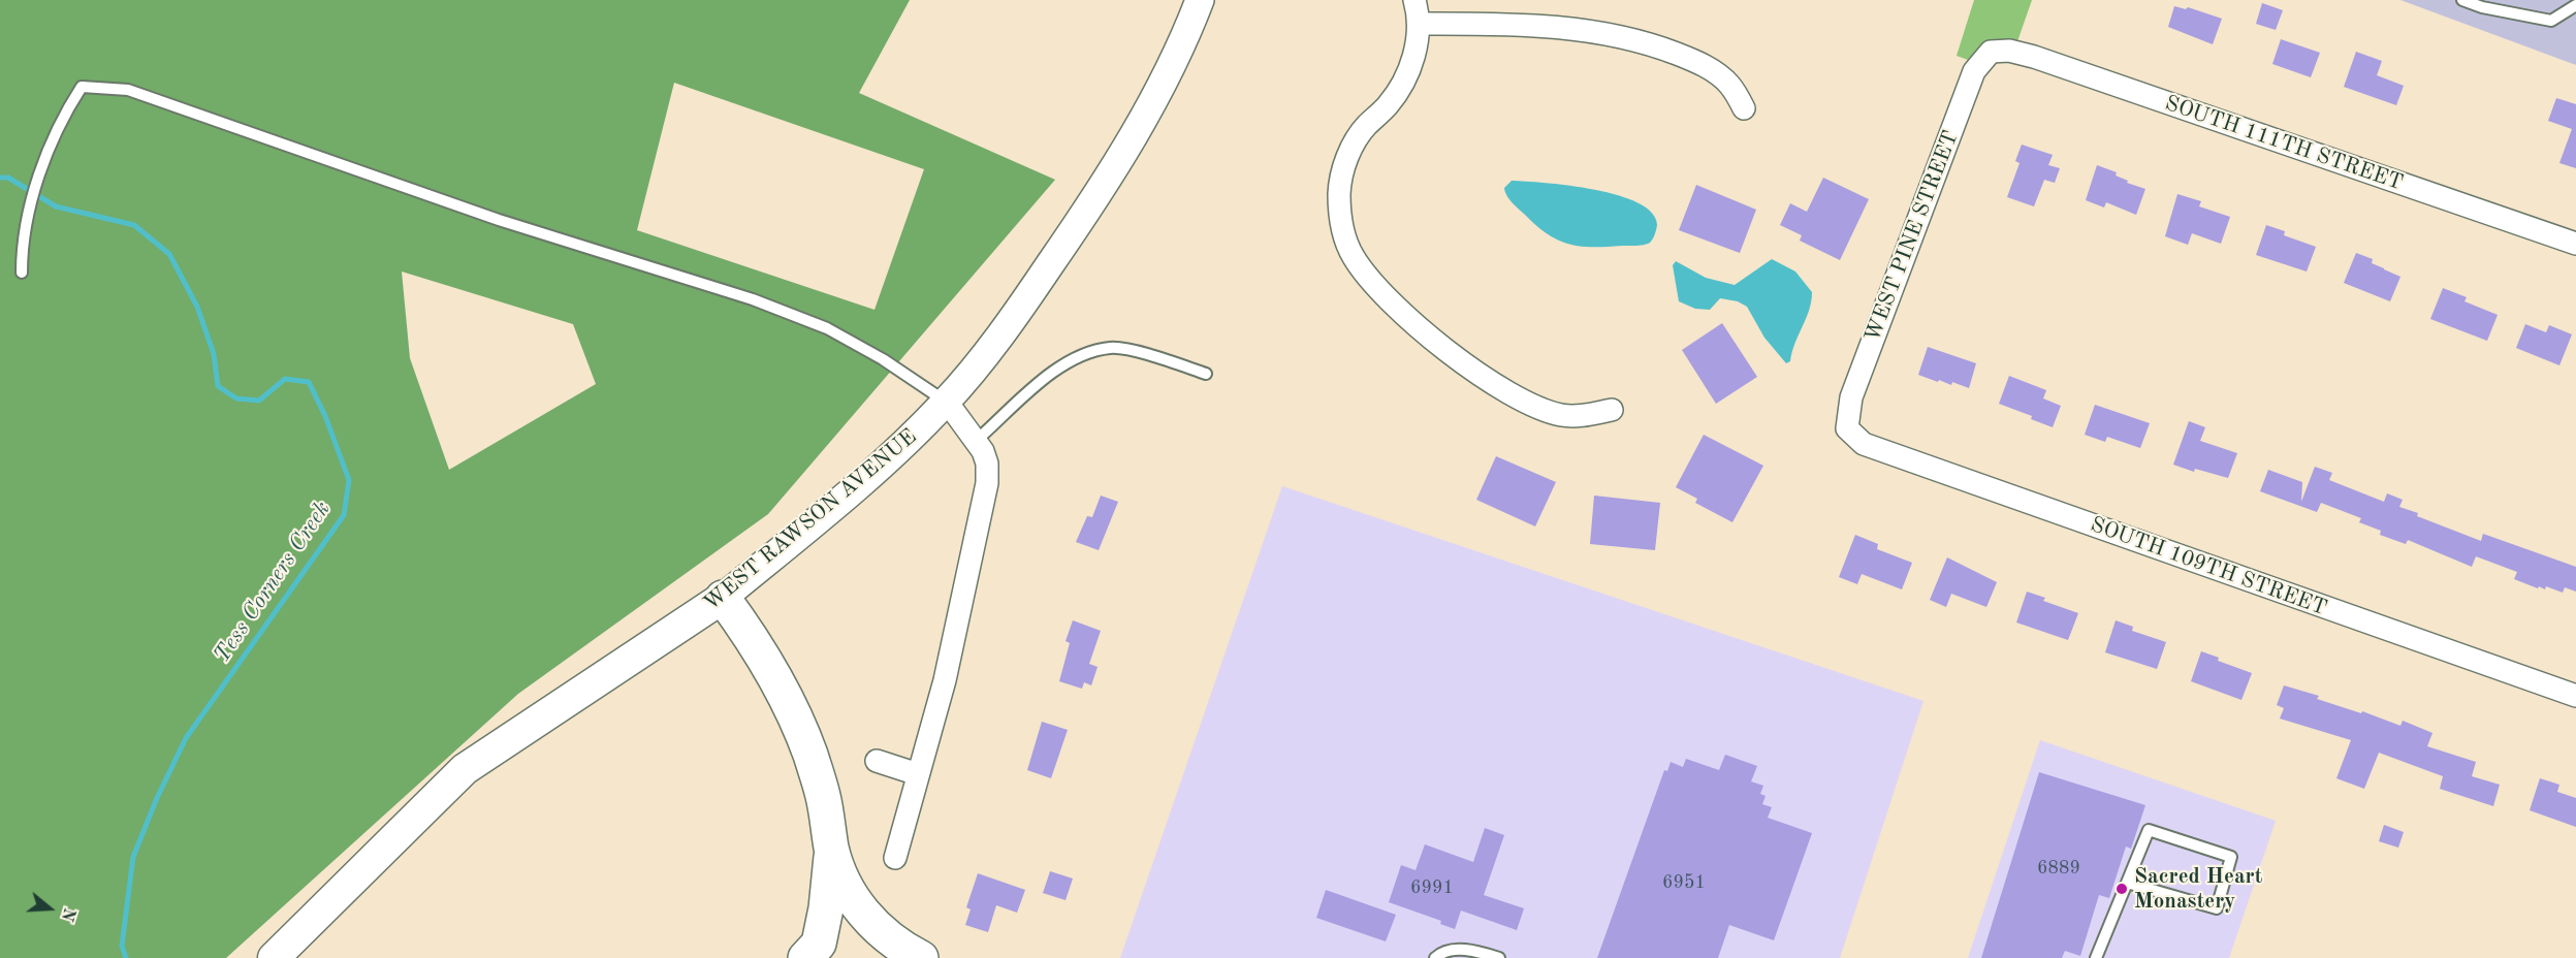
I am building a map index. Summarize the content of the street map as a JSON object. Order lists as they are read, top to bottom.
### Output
{
  "streets": {
    "main road": ["WEST RAWSON AVENUE"],
    "street": ["SOUTH 111TH STREET", "WEST PINE STREET", "SOUTH 109TH STREET"]
  },
  "crossings": [
    ["SOUTH 111TH STREET", "WEST PINE STREET"],
    ["WEST PINE STREET", "SOUTH 109TH STREET"]
  ],
  "water": ["Tess Corners Creek"],
  "places": ["Sacred Heart Monastery"],
  "house_numbers": ["6889", "6951", "6991"],
  "north": "right"
}
